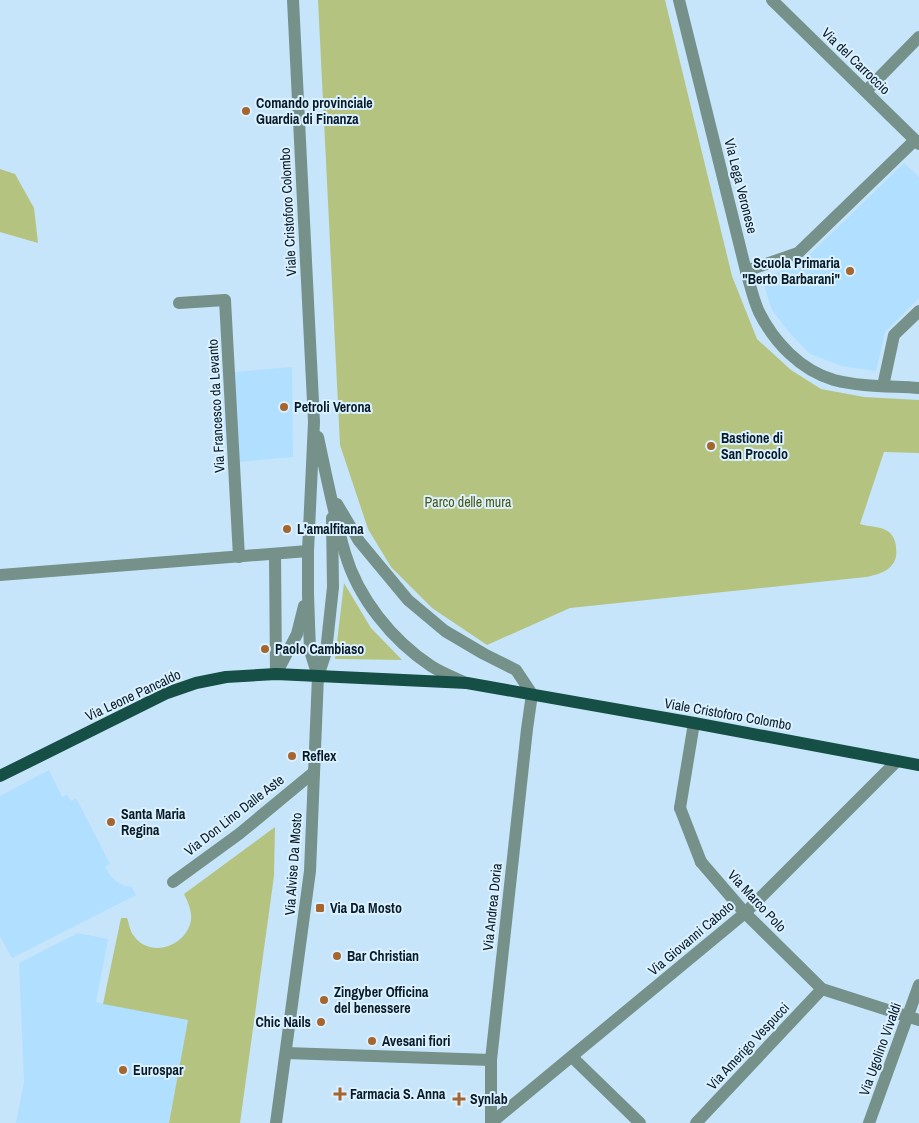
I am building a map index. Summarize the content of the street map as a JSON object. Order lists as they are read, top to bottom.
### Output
{
  "streets": {
    "main road": ["Viale Cristoforo Colombo", "Via Leone Pancaldo"],
    "street": [
      "Via del Carroccio",
      "Via Lega Veronese",
      "Via Francesco da Levanto",
      "Via Don Lino Dalle Aste",
      "Via Alvise Da Mosto",
      "Via Marco Polo",
      "Via Andrea Doria",
      "Via Giovanni Caboto",
      "Via Amerigo Vespucci",
      "Via Ugolino Vivaldi"
    ]
  },
  "crossings": [
    ["Viale Cristoforo Colombo", "Via Leone Pancaldo"],
    ["Viale Cristoforo Colombo", "Via Alvise Da Mosto"],
    ["Viale Cristoforo Colombo", "Via Marco Polo"],
    ["Viale Cristoforo Colombo", "Via Andrea Doria"],
    ["Viale Cristoforo Colombo", "Via Giovanni Caboto"],
    ["Via Leone Pancaldo", "Via Alvise Da Mosto"],
    ["Via Don Lino Dalle Aste", "Via Alvise Da Mosto"],
    ["Via Marco Polo", "Via Giovanni Caboto"],
    ["Via Marco Polo", "Via Amerigo Vespucci"],
    ["Via Marco Polo", "Via Ugolino Vivaldi"],
    ["Via Andrea Doria", "Via Giovanni Caboto"]
  ],
  "parks": ["Parco delle mura"],
  "places": {
    "other": [
      "Comando provinciale Guardia di Finanza",
      "Scuola Primaria \"Berto Barbarani\"",
      "Petroli Verona",
      "Bastione di San Procolo",
      "L'amalfitana",
      "Paolo Cambiaso",
      "Reflex",
      "Santa Maria Regina",
      "Bar Christian",
      "Zingyber Officina del benessere",
      "Chic Nails",
      "Avesani fiori",
      "Eurospar"
    ],
    "transit": ["Via Da Mosto"],
    "health": ["Farmacia S. Anna", "Synlab"]
  }
}
